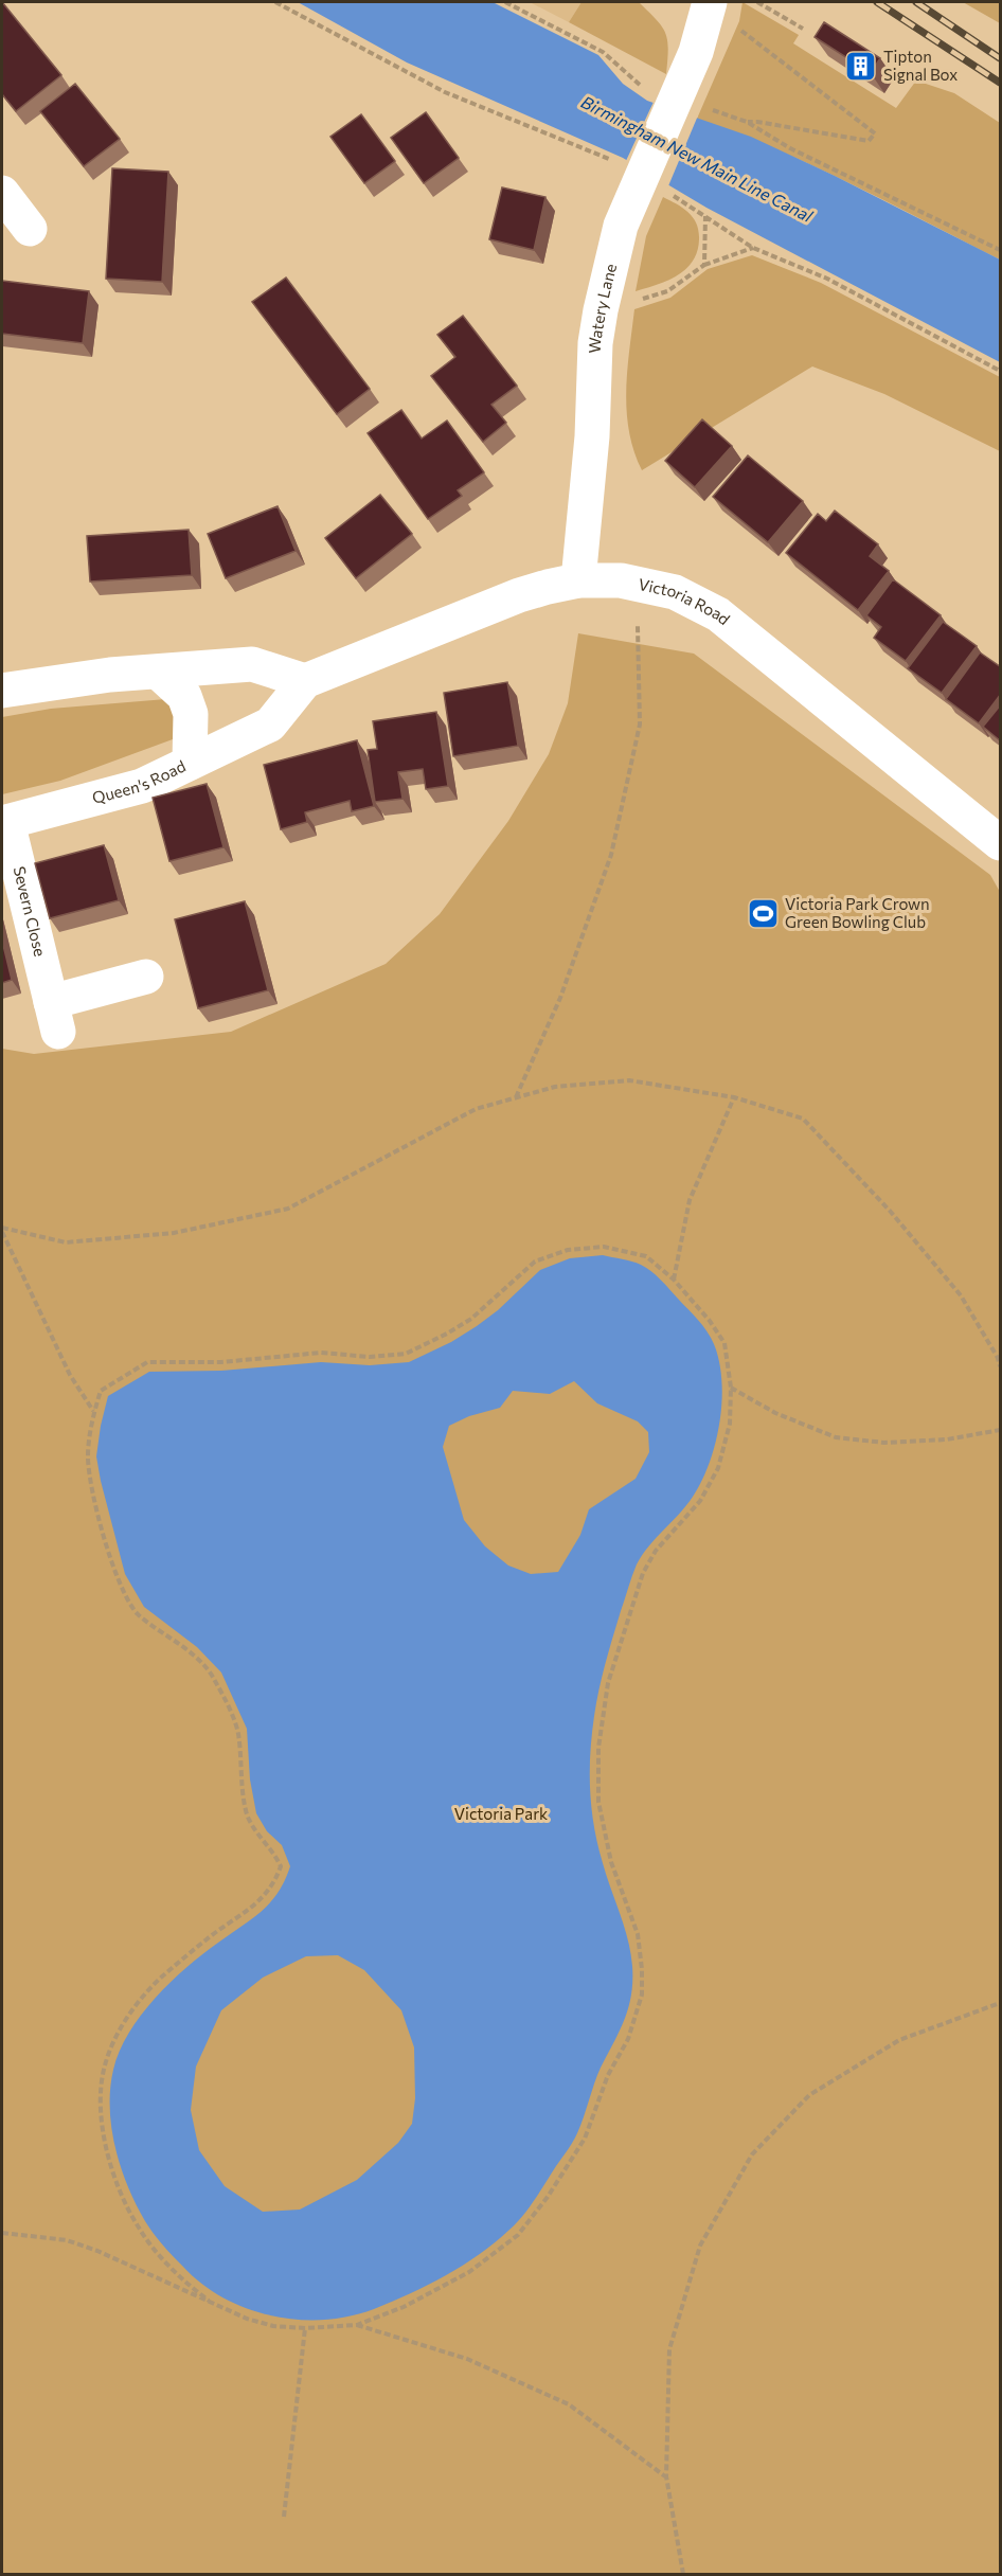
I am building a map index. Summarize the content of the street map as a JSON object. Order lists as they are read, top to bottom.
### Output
{
  "streets": {
    "street": [
      "Watery Lane",
      "Victoria Road",
      "Queen's Road",
      "Severn Close"
    ]
  },
  "crossings": [
    ["Watery Lane", "Victoria Road"],
    ["Victoria Road", "Queen's Road"],
    ["Queen's Road", "Severn Close"]
  ],
  "water": ["Birmingham New Main Line Canal"],
  "parks": ["Victoria Park"],
  "places": {
    "building": ["Tipton Signal Box"],
    "sports": ["Victoria Park Crown Green Bowling Club"]
  }
}
